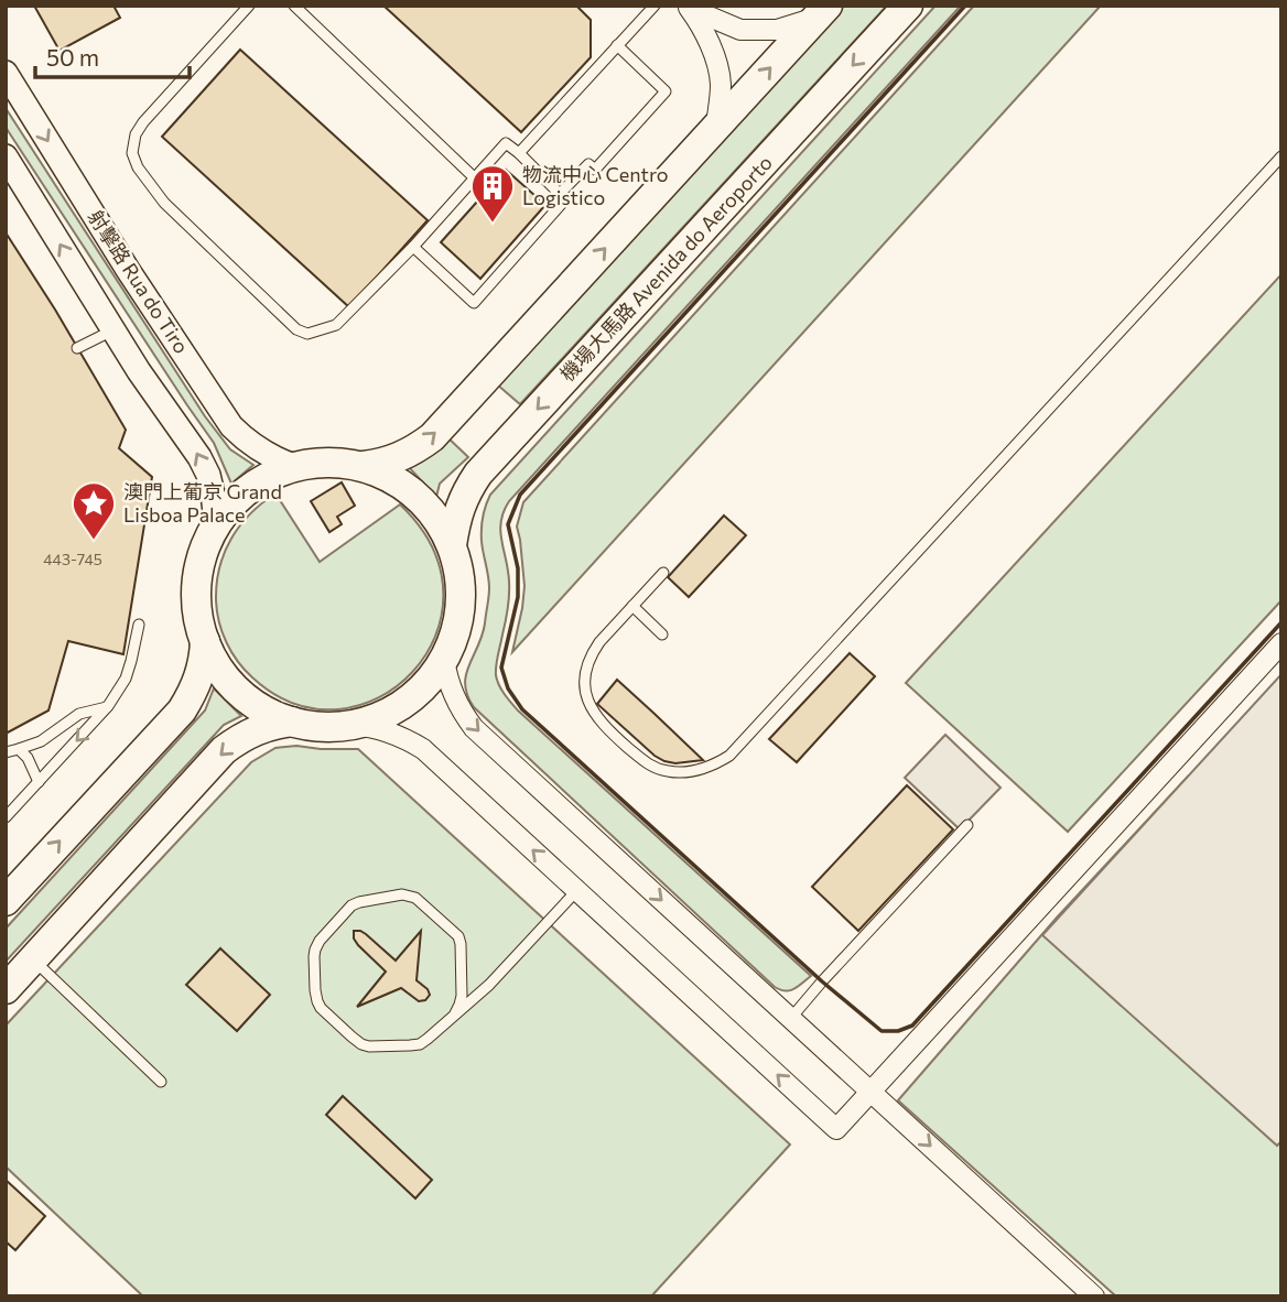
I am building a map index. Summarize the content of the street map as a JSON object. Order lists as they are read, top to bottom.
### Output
{
  "streets": {
    "main road": ["機場大馬路 Avenida do Aeroporto"],
    "street": ["射擊路 Rua do Tiro"]
  },
  "crossings": [
    ["機場大馬路 Avenida do Aeroporto", "射擊路 Rua do Tiro"]
  ],
  "places": {
    "building": ["物流中心 Centro Logistico"],
    "place": ["澳門上葡京 Grand Lisboa Palace"]
  },
  "house_numbers": ["443-745"],
  "scale_bar": "50 m"
}
